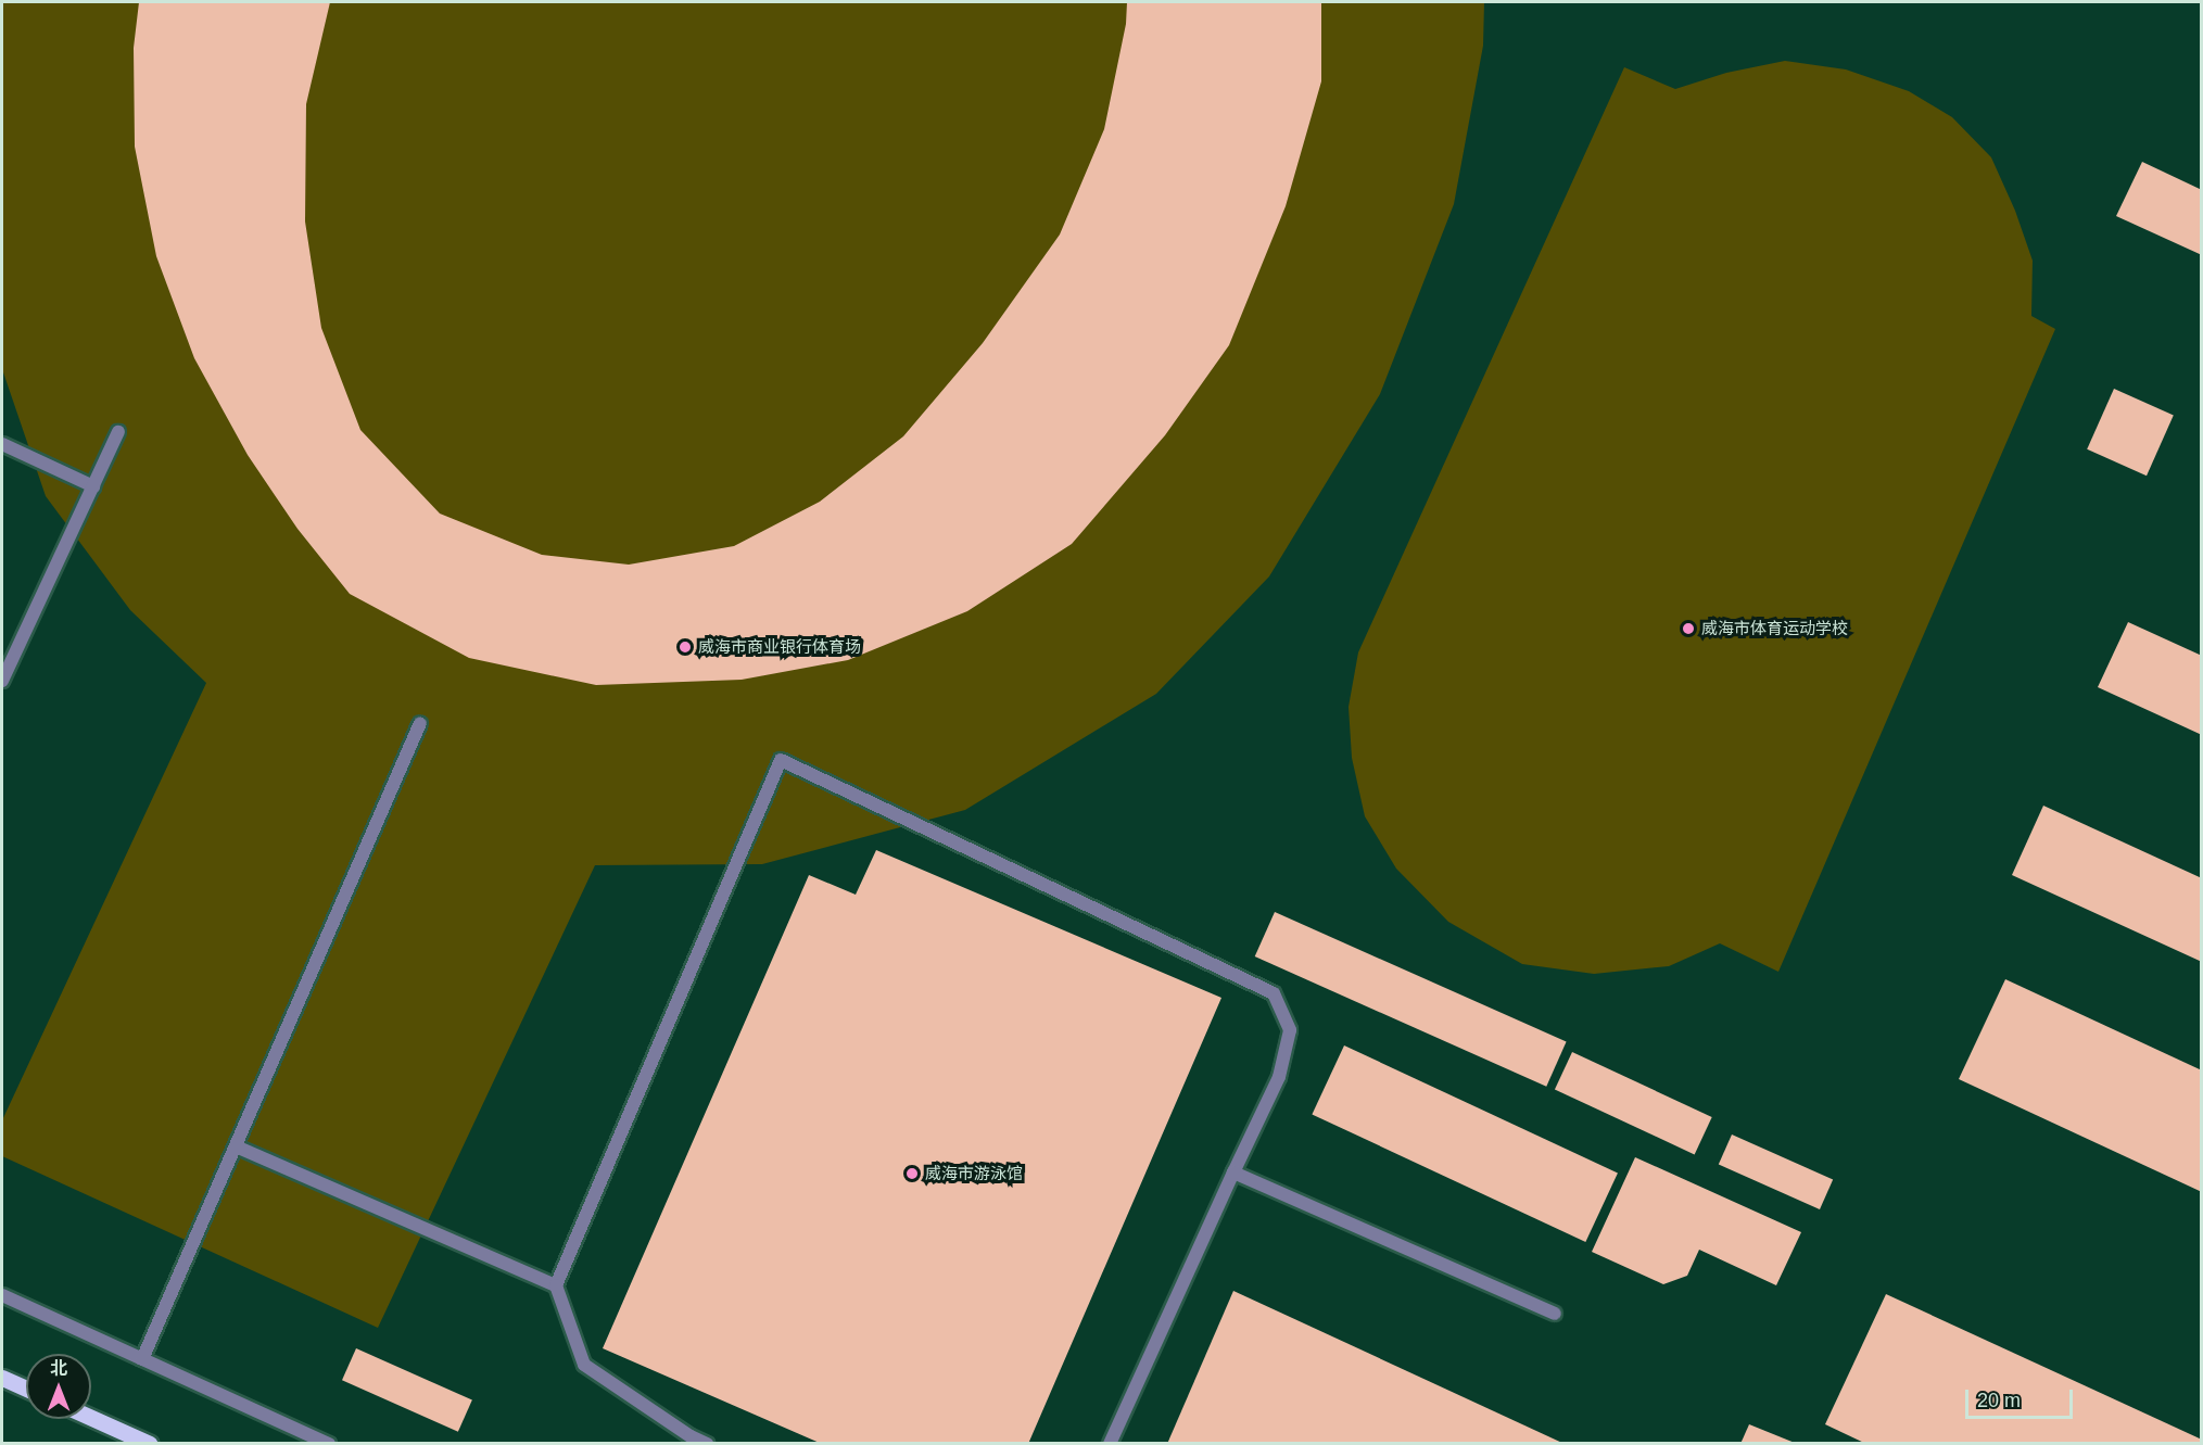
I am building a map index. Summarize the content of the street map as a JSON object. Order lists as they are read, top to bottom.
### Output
{
  "places": ["威海市体育运动学校", "威海市商业银行体育场", "威海市游泳馆"],
  "scale_bar": "20 m",
  "north": "top"
}
